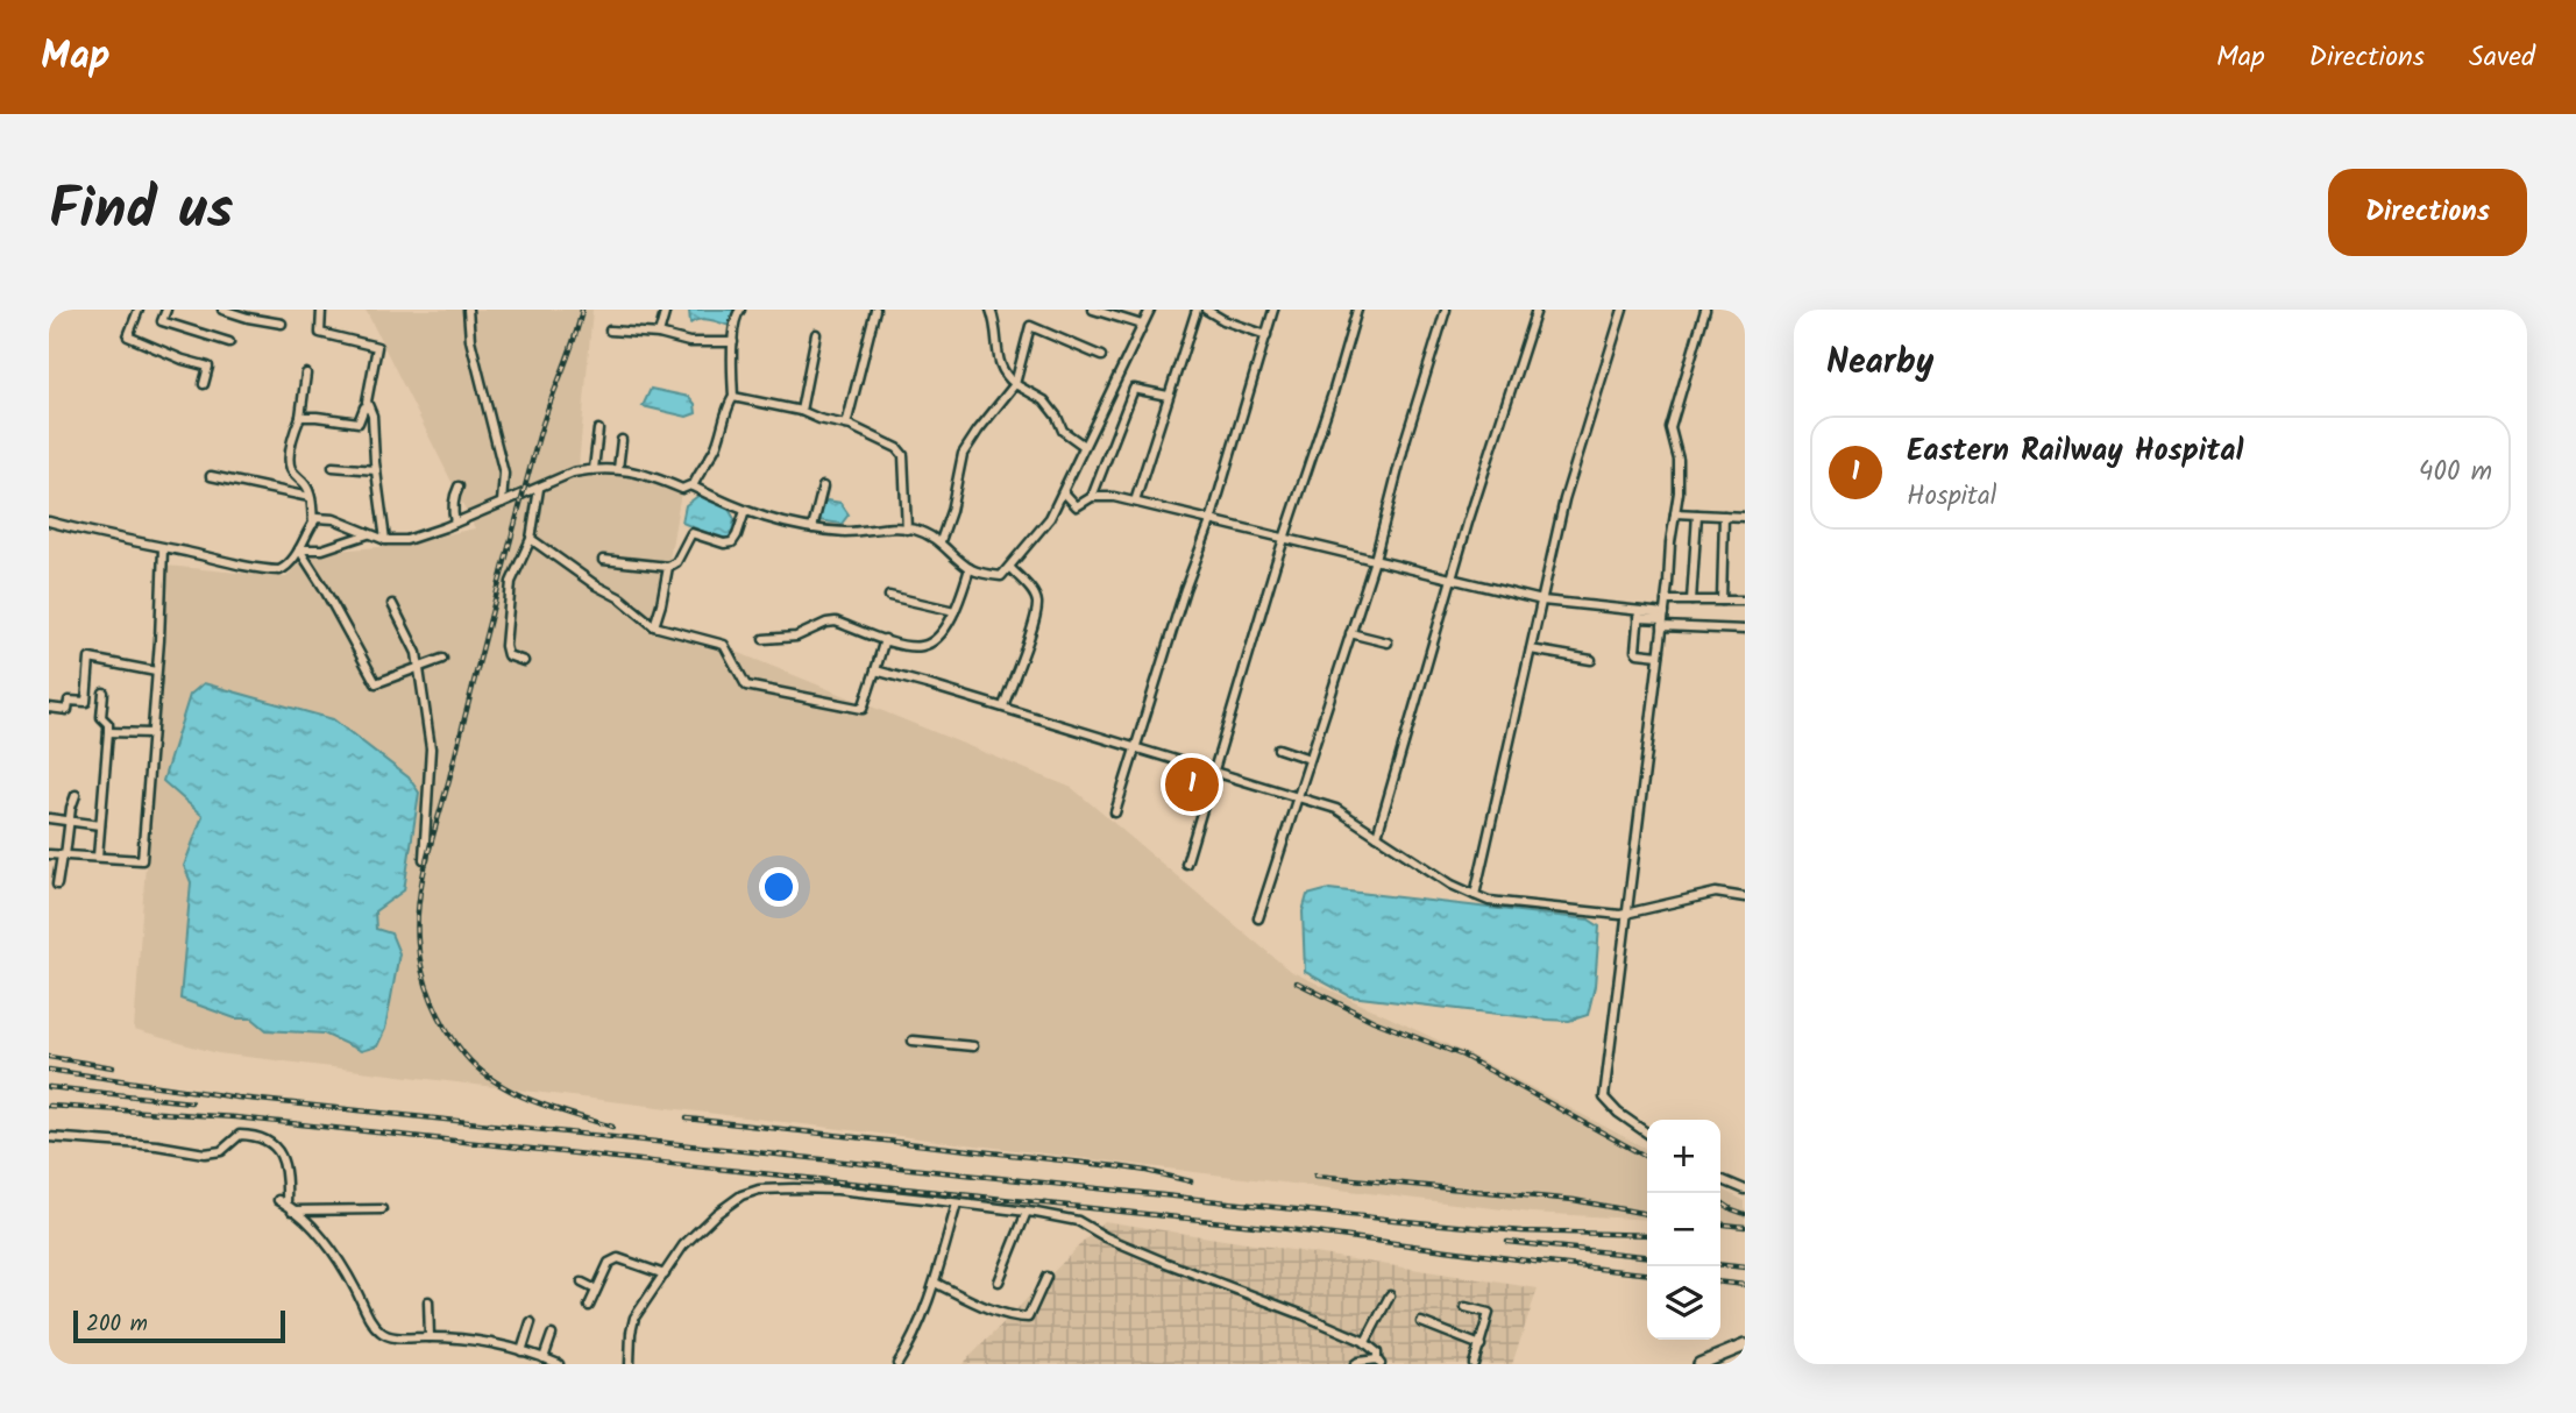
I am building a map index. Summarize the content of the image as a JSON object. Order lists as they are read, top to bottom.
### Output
{
  "scale_bar": "200 m",
  "page": {
    "header": "Map",
    "nav": ["Map", "Directions", "Saved"],
    "title": "Find us",
    "buttons": "Directions",
    "heading": "Nearby",
    "list": [
      {
        "mark": "1",
        "name": "Eastern Railway Hospital",
        "note": "Hospital",
        "value": "400 m"
      }
    ],
    "pins": "1",
    "map_buttons": ["+", "−"],
    "scale": "200 m"
  }
}
